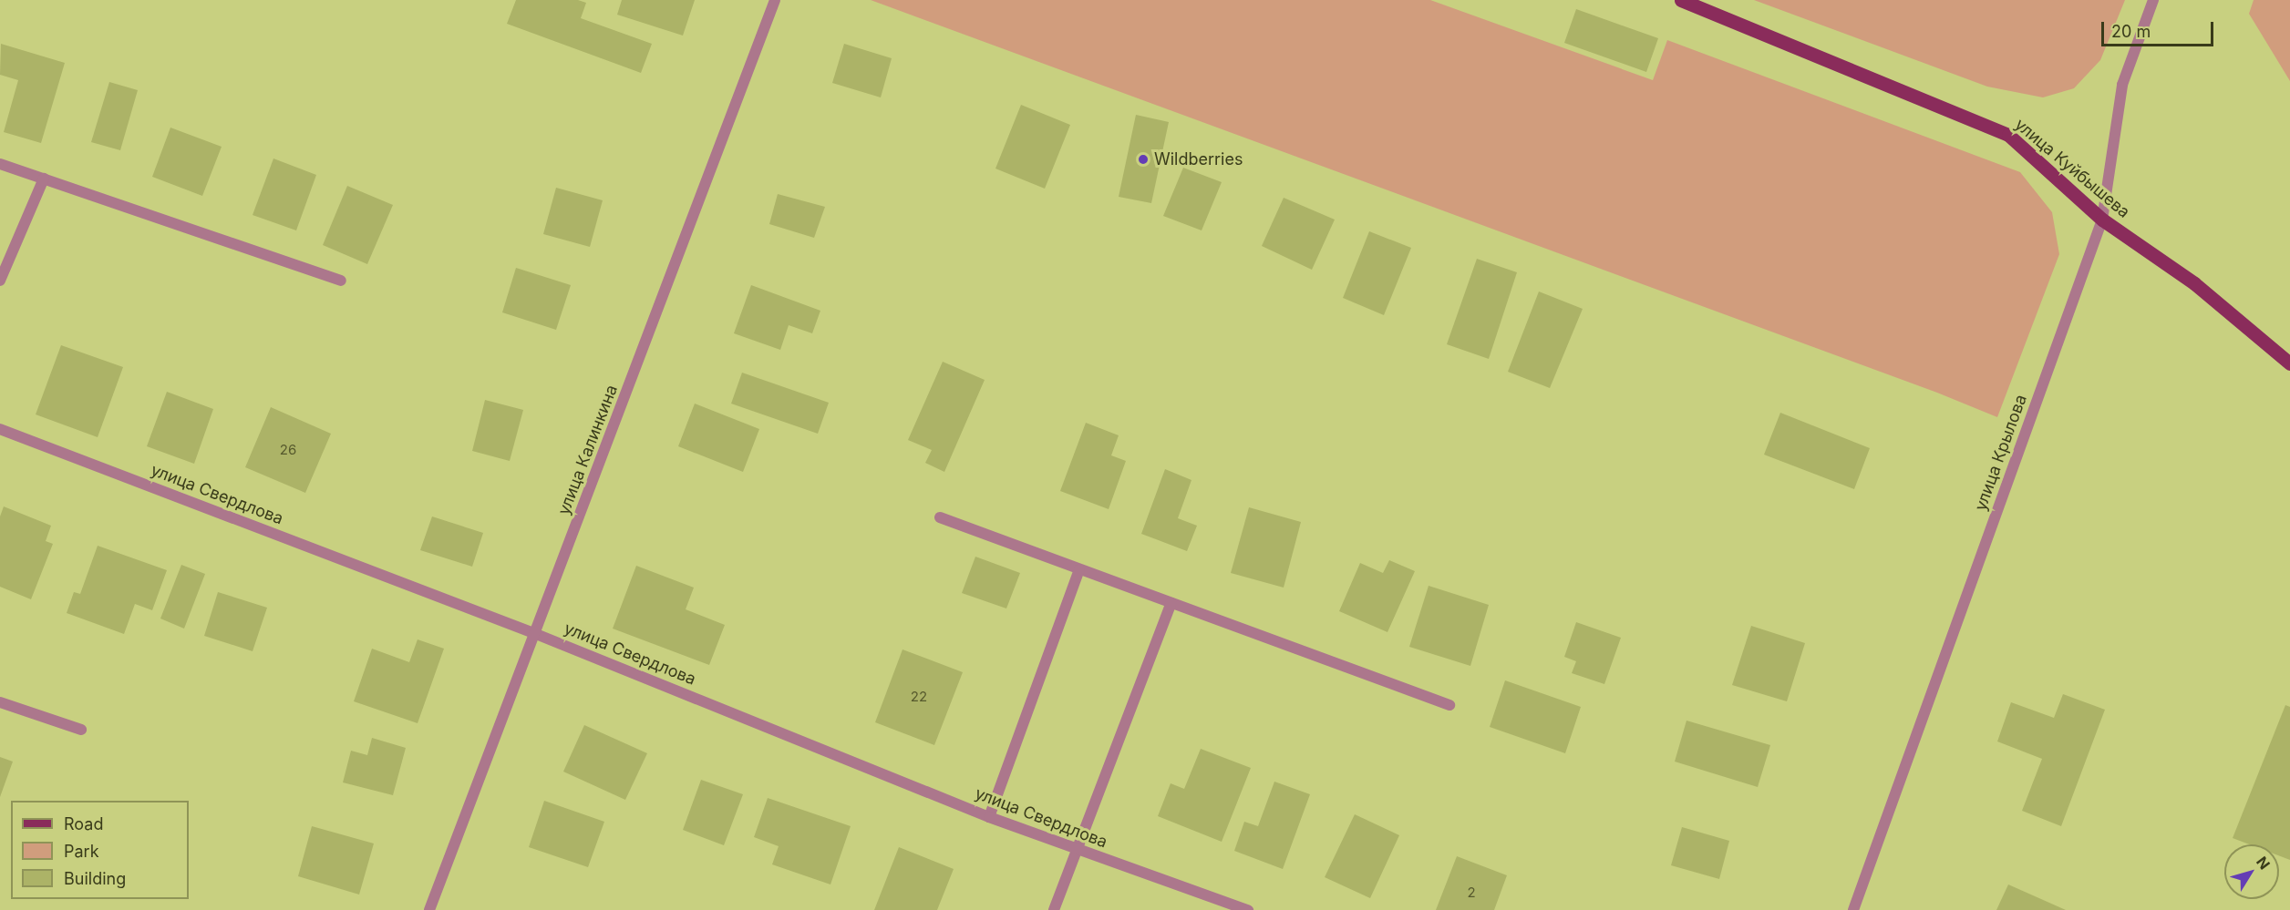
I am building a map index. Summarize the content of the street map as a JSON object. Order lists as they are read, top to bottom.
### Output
{
  "streets": {
    "main road": ["улица Куйбышева"],
    "street": ["улица Калинкина", "улица Крылова", "улица Свердлова"]
  },
  "crossings": [
    ["улица Куйбышева", "улица Крылова"],
    ["улица Калинкина", "улица Свердлова"]
  ],
  "places": ["Wildberries"],
  "house_numbers": ["26", "22", "2"],
  "legend": ["Road", "Park", "Building"],
  "scale_bar": "20 m",
  "north": "top right"
}
